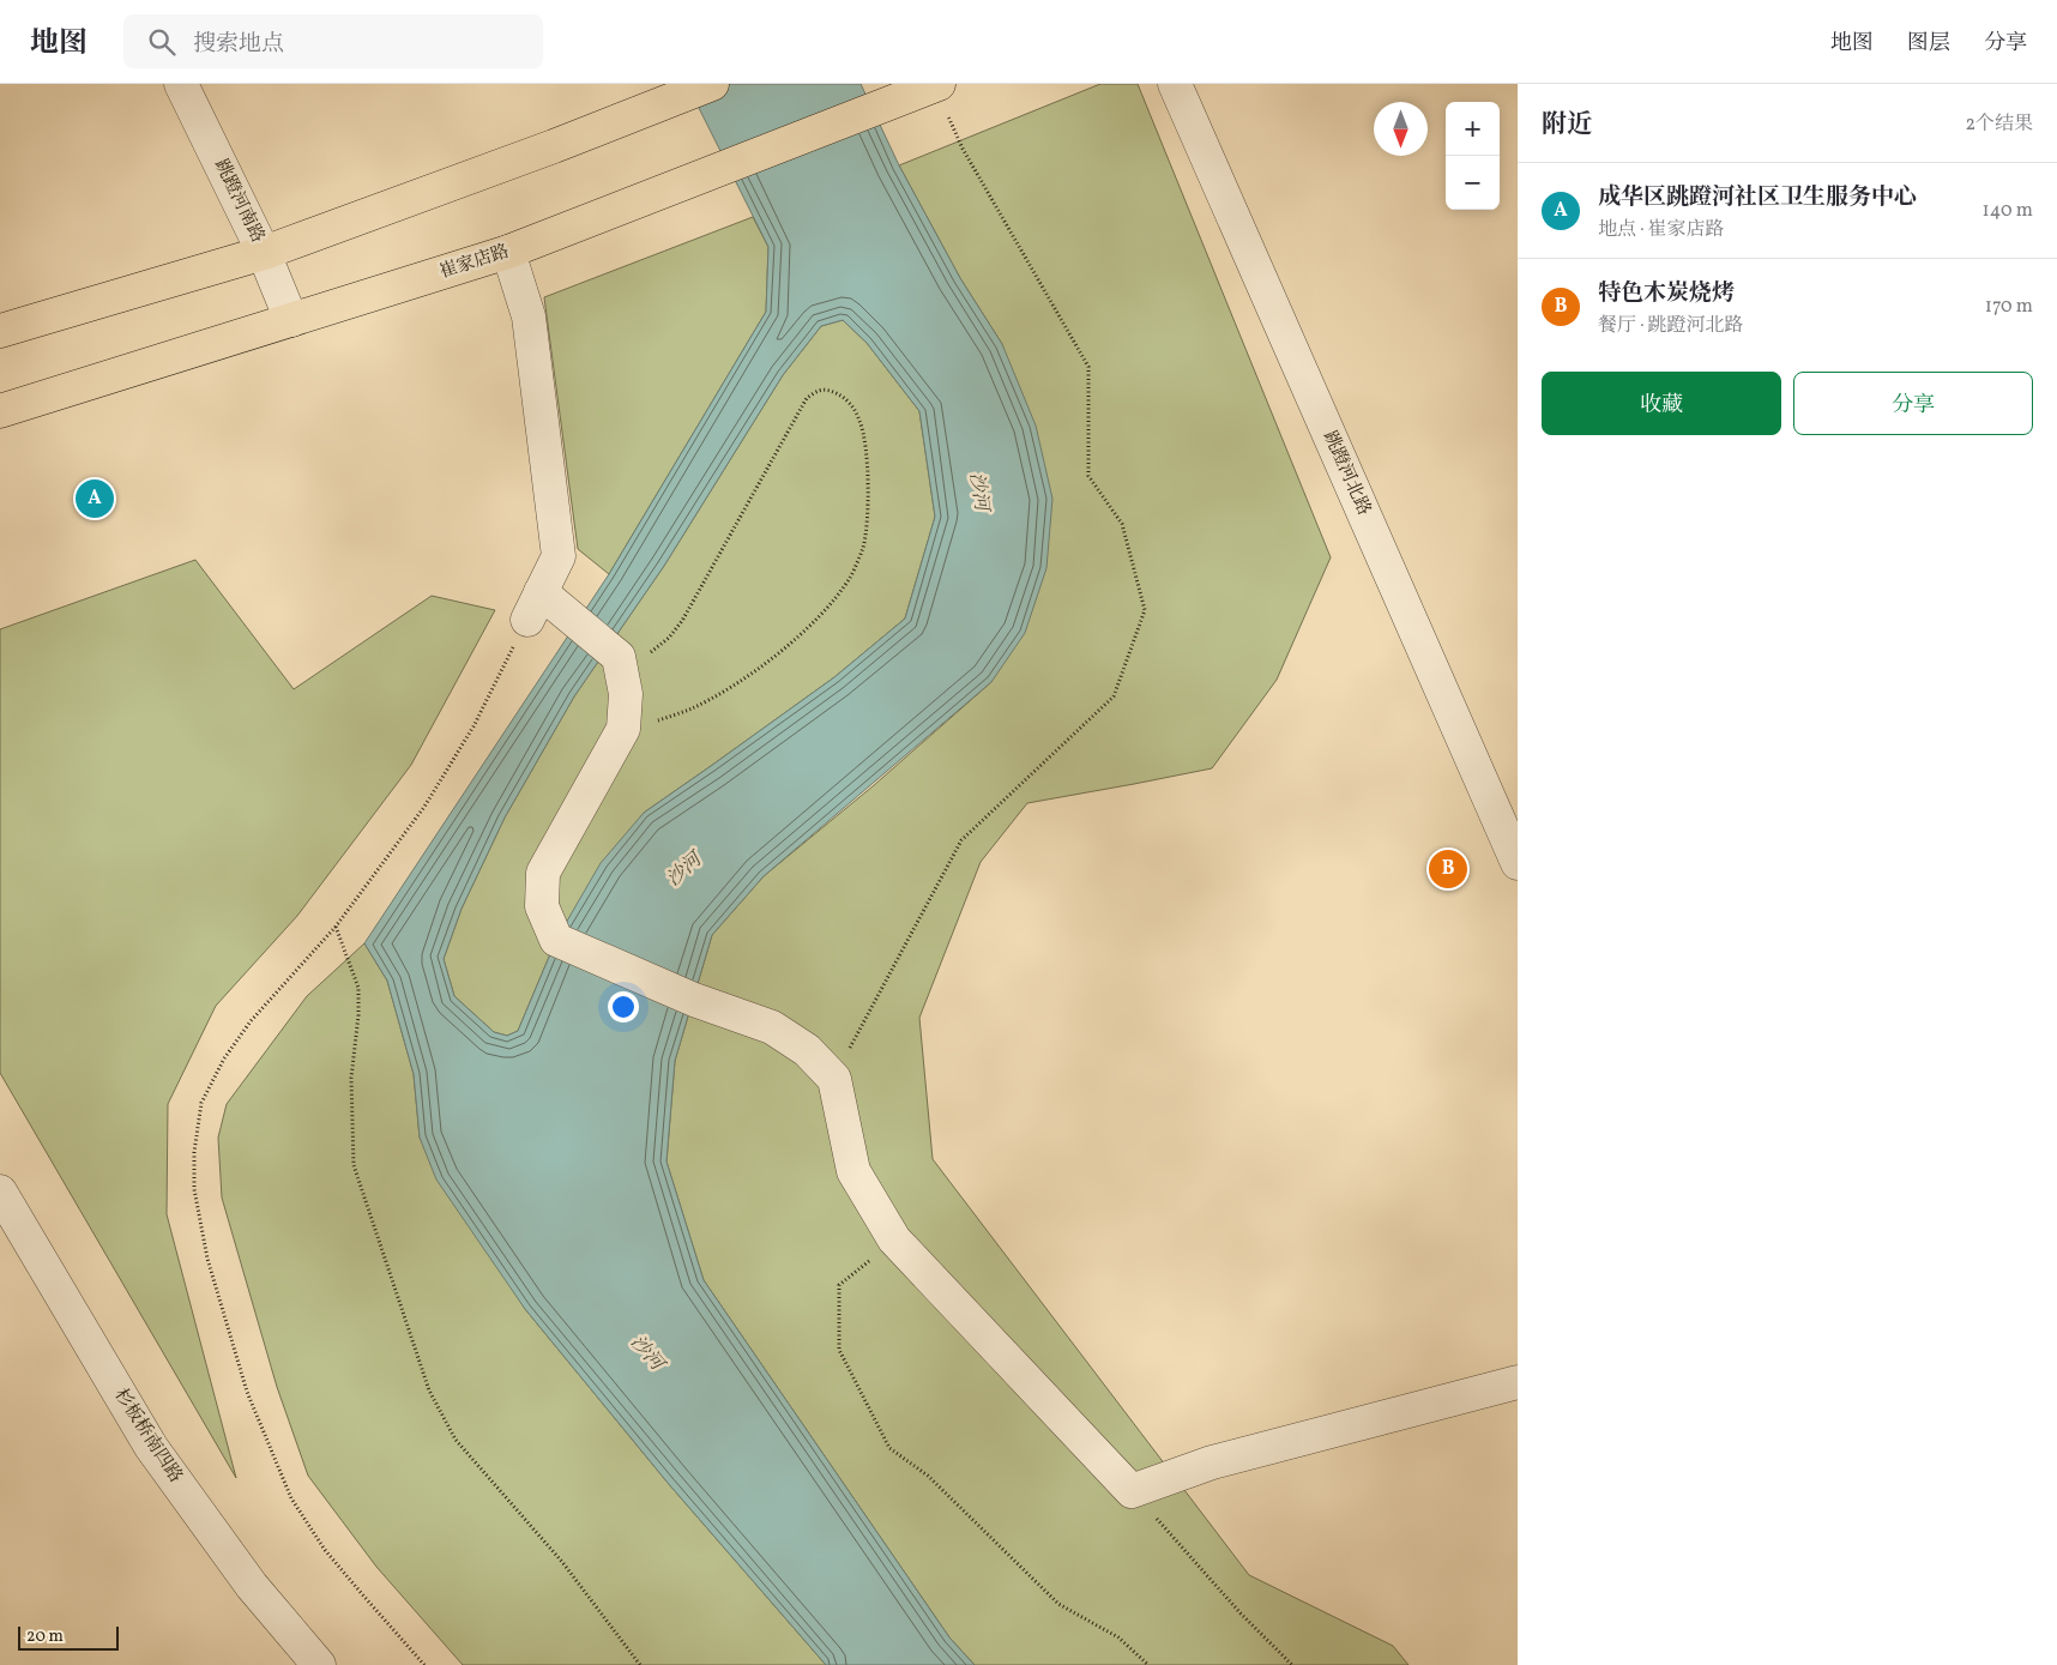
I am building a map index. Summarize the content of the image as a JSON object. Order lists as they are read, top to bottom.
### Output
{
  "streets": {
    "main road": ["崔家店路"],
    "street": ["跳蹬河南路", "跳蹬河北路", "杉板桥南四路"]
  },
  "crossings": [
    ["跳蹬河南路", "崔家店路"]
  ],
  "water": ["沙河"],
  "scale_bar": "20 m",
  "north": "bottom",
  "page": {
    "header": "地图",
    "search": "搜索地点",
    "nav": ["地图", "图层", "分享"],
    "heading": ["附近", "2个结果"],
    "map_buttons": ["+", "−"],
    "list": [
      {
        "mark": "A",
        "name": "成华区跳蹬河社区卫生服务中心",
        "note": "地点 · 崔家店路",
        "value": "140 m"
      },
      {
        "mark": "B",
        "name": "特色木炭烧烤",
        "note": "餐厅 · 跳蹬河北路",
        "value": "170 m"
      }
    ],
    "buttons": ["收藏", "分享"],
    "pins": ["A", "B"],
    "scale": "20 m"
  }
}
